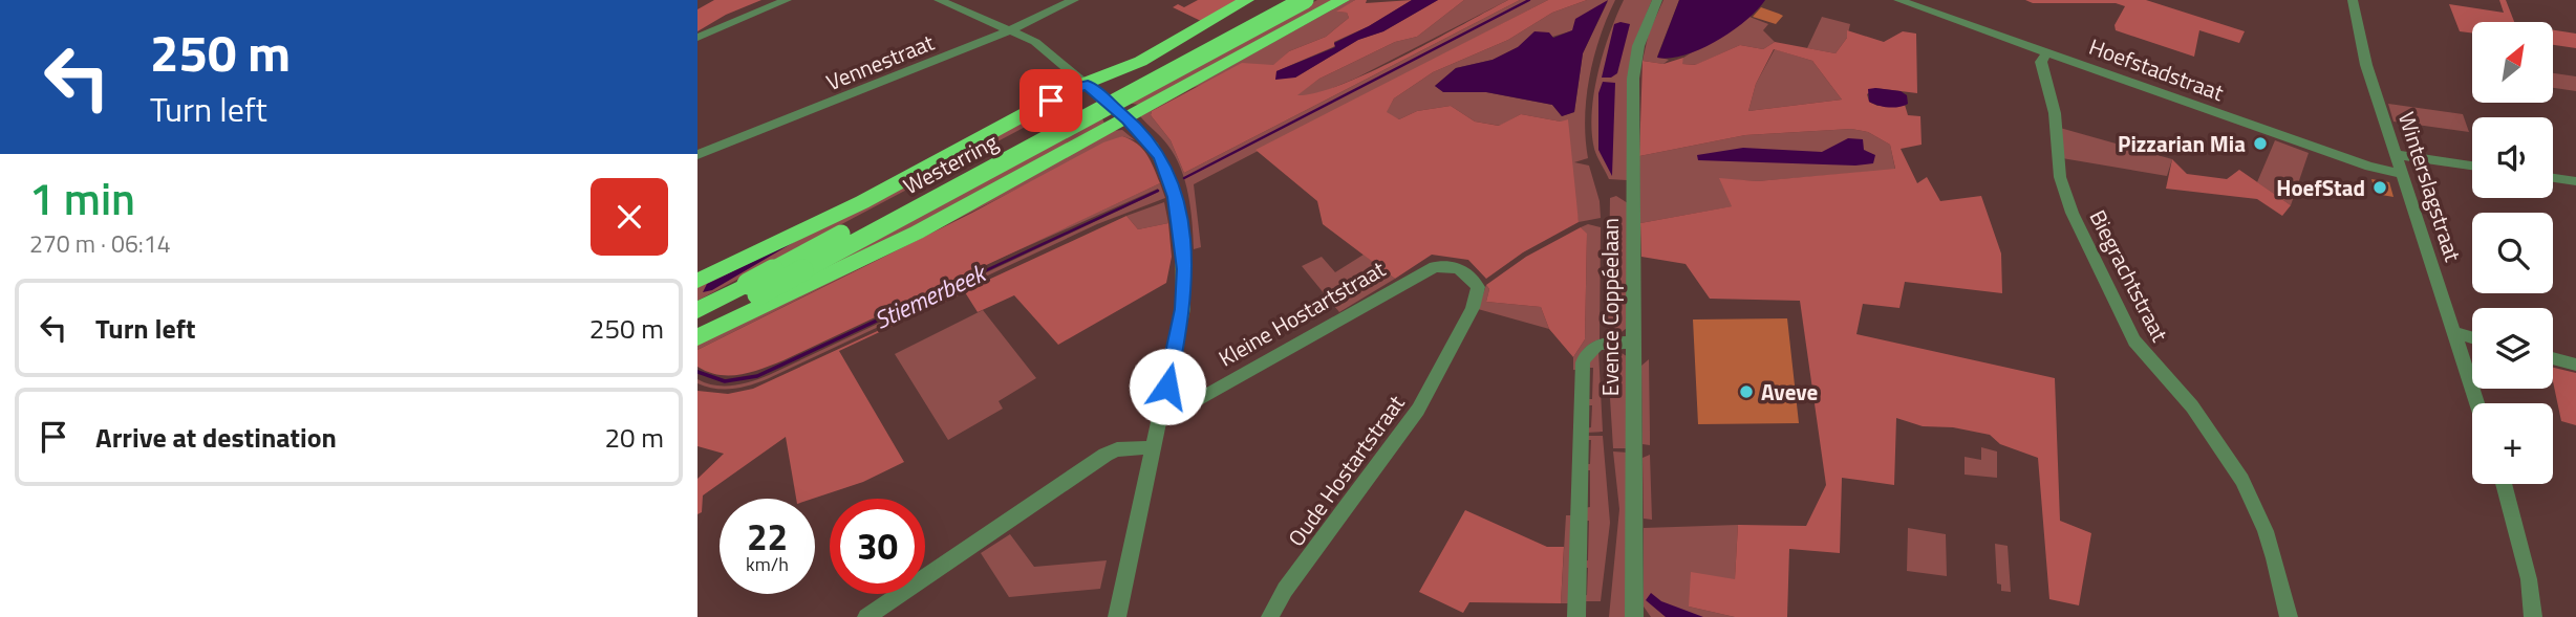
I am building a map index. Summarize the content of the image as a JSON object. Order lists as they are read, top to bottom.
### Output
{
  "streets": {
    "highway": ["Westerring"],
    "street": [
      "Vennestraat",
      "Hoefstadstraat",
      "Winterslagstraat",
      "Biegrachtstraat",
      "Evence Coppéelaan",
      "Kleine Hostartstraat",
      "Oude Hostartstraat"
    ]
  },
  "crossings": [
    ["Hoefstadstraat", "Winterslagstraat"],
    ["Hoefstadstraat", "Biegrachtstraat"],
    ["Kleine Hostartstraat", "Oude Hostartstraat"]
  ],
  "water": ["Stiemerbeek"],
  "places": ["Pizzarian Mia", "HoefStad", "Aveve"],
  "north": "top right",
  "page": {
    "turn": ["250 m", "Turn left"],
    "map_buttons": "+",
    "heading": ["1 min", "270 m · 06:14"],
    "list": [
      {
        "name": "Turn left",
        "value": "250 m"
      },
      {
        "name": "Arrive at destination",
        "value": "20 m"
      }
    ],
    "speed": "22 km/h",
    "limit": "30"
  }
}
